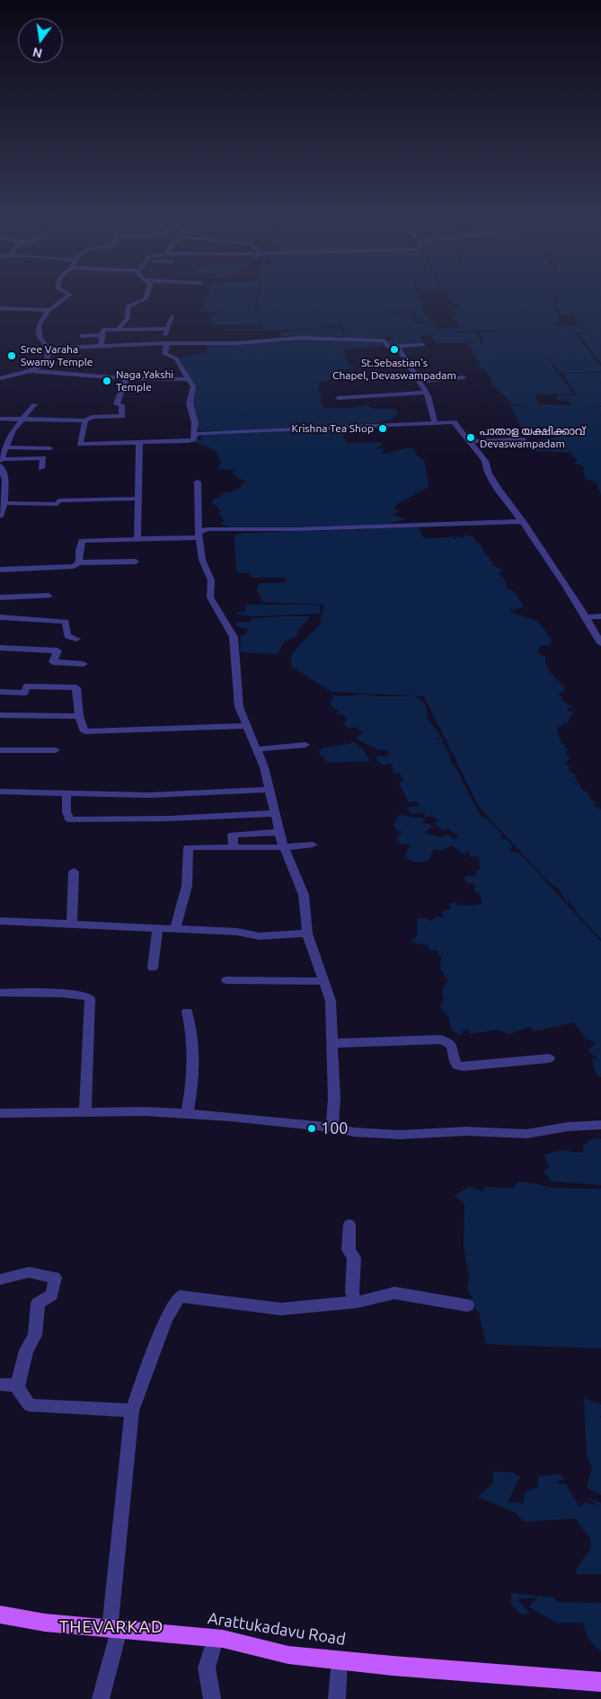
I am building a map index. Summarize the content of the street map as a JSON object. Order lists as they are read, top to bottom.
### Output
{
  "streets": {
    "main road": ["Arattukadavu Road"]
  },
  "districts": ["THEVARKAD"],
  "places": [
    "St.Sebastian's Chapel, Devaswampadam",
    "Sree Varaha Swamy Temple",
    "Naga Yakshi Temple",
    "Krishna Tea Shop",
    "പാതാള യക്ഷിക്കാവ് Devaswampadam",
    "100"
  ],
  "north": "bottom"
}
